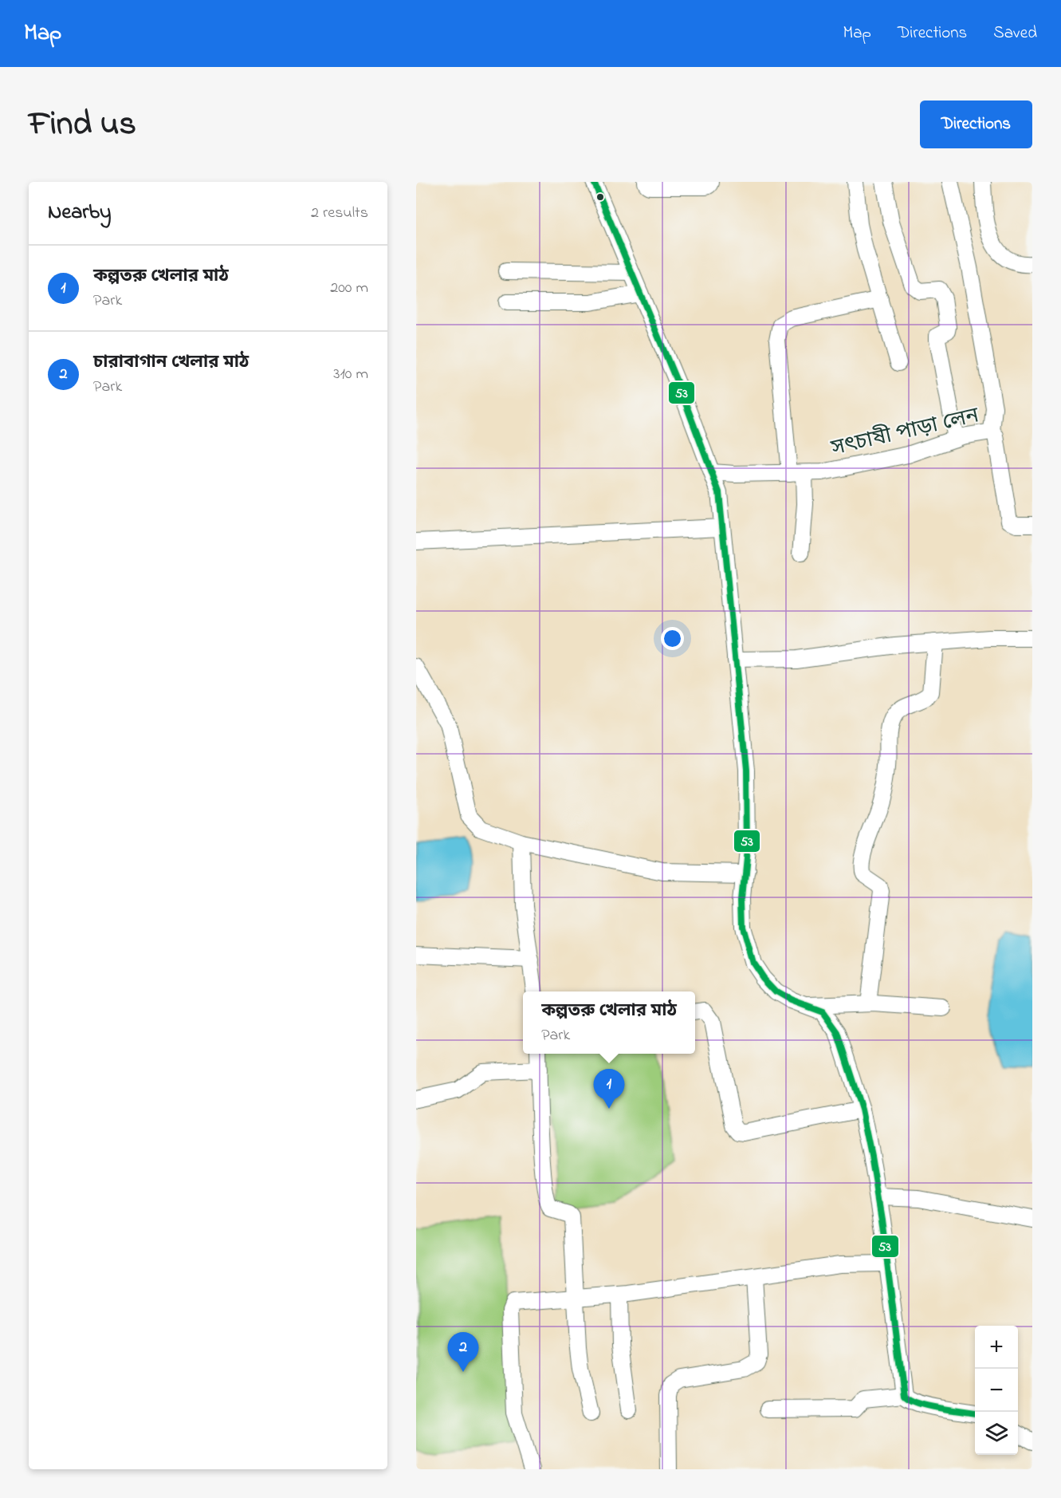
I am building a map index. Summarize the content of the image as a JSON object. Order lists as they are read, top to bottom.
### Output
{
  "streets": {
    "street": ["সৎচাষী পাড়া লেন"]
  },
  "lines": ["transit line 53"],
  "page": {
    "header": "Map",
    "nav": ["Map", "Directions", "Saved"],
    "title": "Find us",
    "buttons": "Directions",
    "heading": ["Nearby", "2 results"],
    "list": [
      {
        "mark": "1",
        "name": "কল্পতরু খেলার মাঠ",
        "note": "Park",
        "value": "200 m"
      },
      {
        "mark": "2",
        "name": "চারাবাগান খেলার মাঠ",
        "note": "Park",
        "value": "310 m"
      }
    ],
    "popup": ["কল্পতরু খেলার মাঠ", "Park"],
    "pins": ["1", "2"],
    "map_buttons": ["+", "−"]
  }
}
